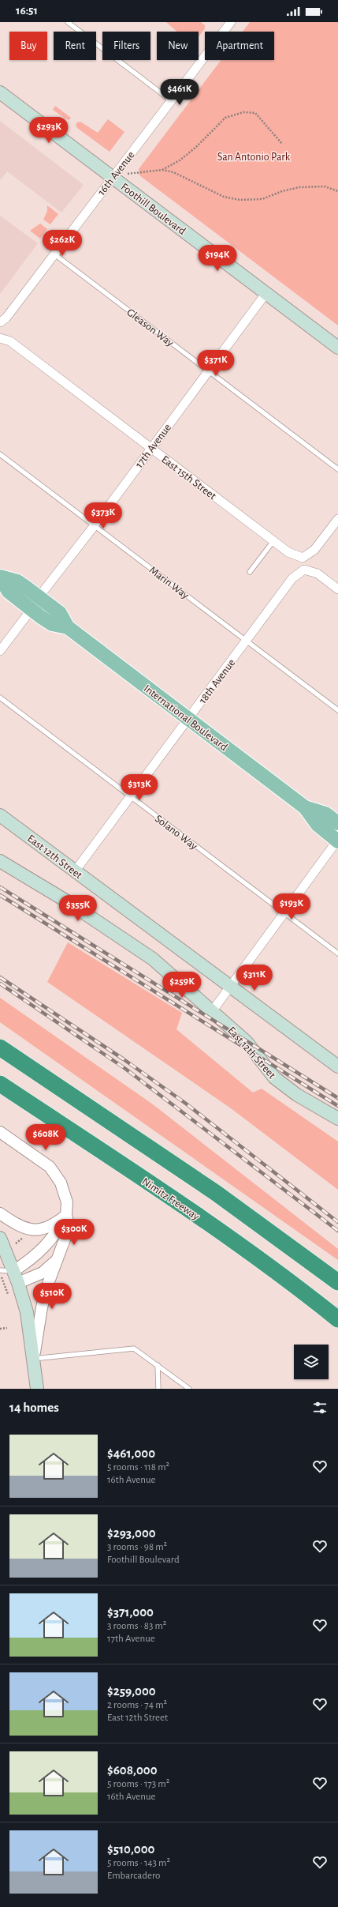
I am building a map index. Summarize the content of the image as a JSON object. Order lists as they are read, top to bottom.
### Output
{
  "streets": {
    "highway": ["Nimitz Freeway"],
    "main road": ["Foothill Boulevard", "International Boulevard", "East 12th Street"],
    "street": [
      "16th Avenue",
      "17th Avenue",
      "East 15th Street",
      "18th Avenue"
    ],
    "lane": ["Gleason Way", "Marin Way", "Solano Way"]
  },
  "crossings": [
    ["16th Avenue", "Foothill Boulevard"],
    ["16th Avenue", "Gleason Way"],
    ["Foothill Boulevard", "17th Avenue"],
    ["Gleason Way", "17th Avenue"],
    ["17th Avenue", "East 15th Street"],
    ["17th Avenue", "Marin Way"],
    ["17th Avenue", "International Boulevard"],
    ["Marin Way", "18th Avenue"],
    ["18th Avenue", "International Boulevard"],
    ["18th Avenue", "Solano Way"],
    ["18th Avenue", "East 12th Street"]
  ],
  "parks": ["San Antonio Park"],
  "page": {
    "status": "16:51",
    "chip": [
      "Buy",
      "Rent",
      "Filters",
      "New",
      "Apartment"
    ],
    "price": [
      "$461K",
      "$293K",
      "$262K",
      "$194K",
      "$371K",
      "$373K",
      "$313K",
      "$193K",
      "$355K",
      "$311K",
      "$259K",
      "$608K",
      "$300K",
      "$510K"
    ],
    "heading": "14 homes",
    "list": [
      {
        "name": "$461,000",
        "note": "5 rooms · 118 m² · 16th Avenue"
      },
      {
        "name": "$293,000",
        "note": "3 rooms · 98 m² · Foothill Boulevard"
      },
      {
        "name": "$371,000",
        "note": "3 rooms · 83 m² · 17th Avenue"
      },
      {
        "name": "$259,000",
        "note": "2 rooms · 74 m² · East 12th Street"
      },
      {
        "name": "$608,000",
        "note": "5 rooms · 173 m² · 16th Avenue"
      },
      {
        "name": "$510,000",
        "note": "5 rooms · 143 m² · Embarcadero"
      }
    ]
  }
}
